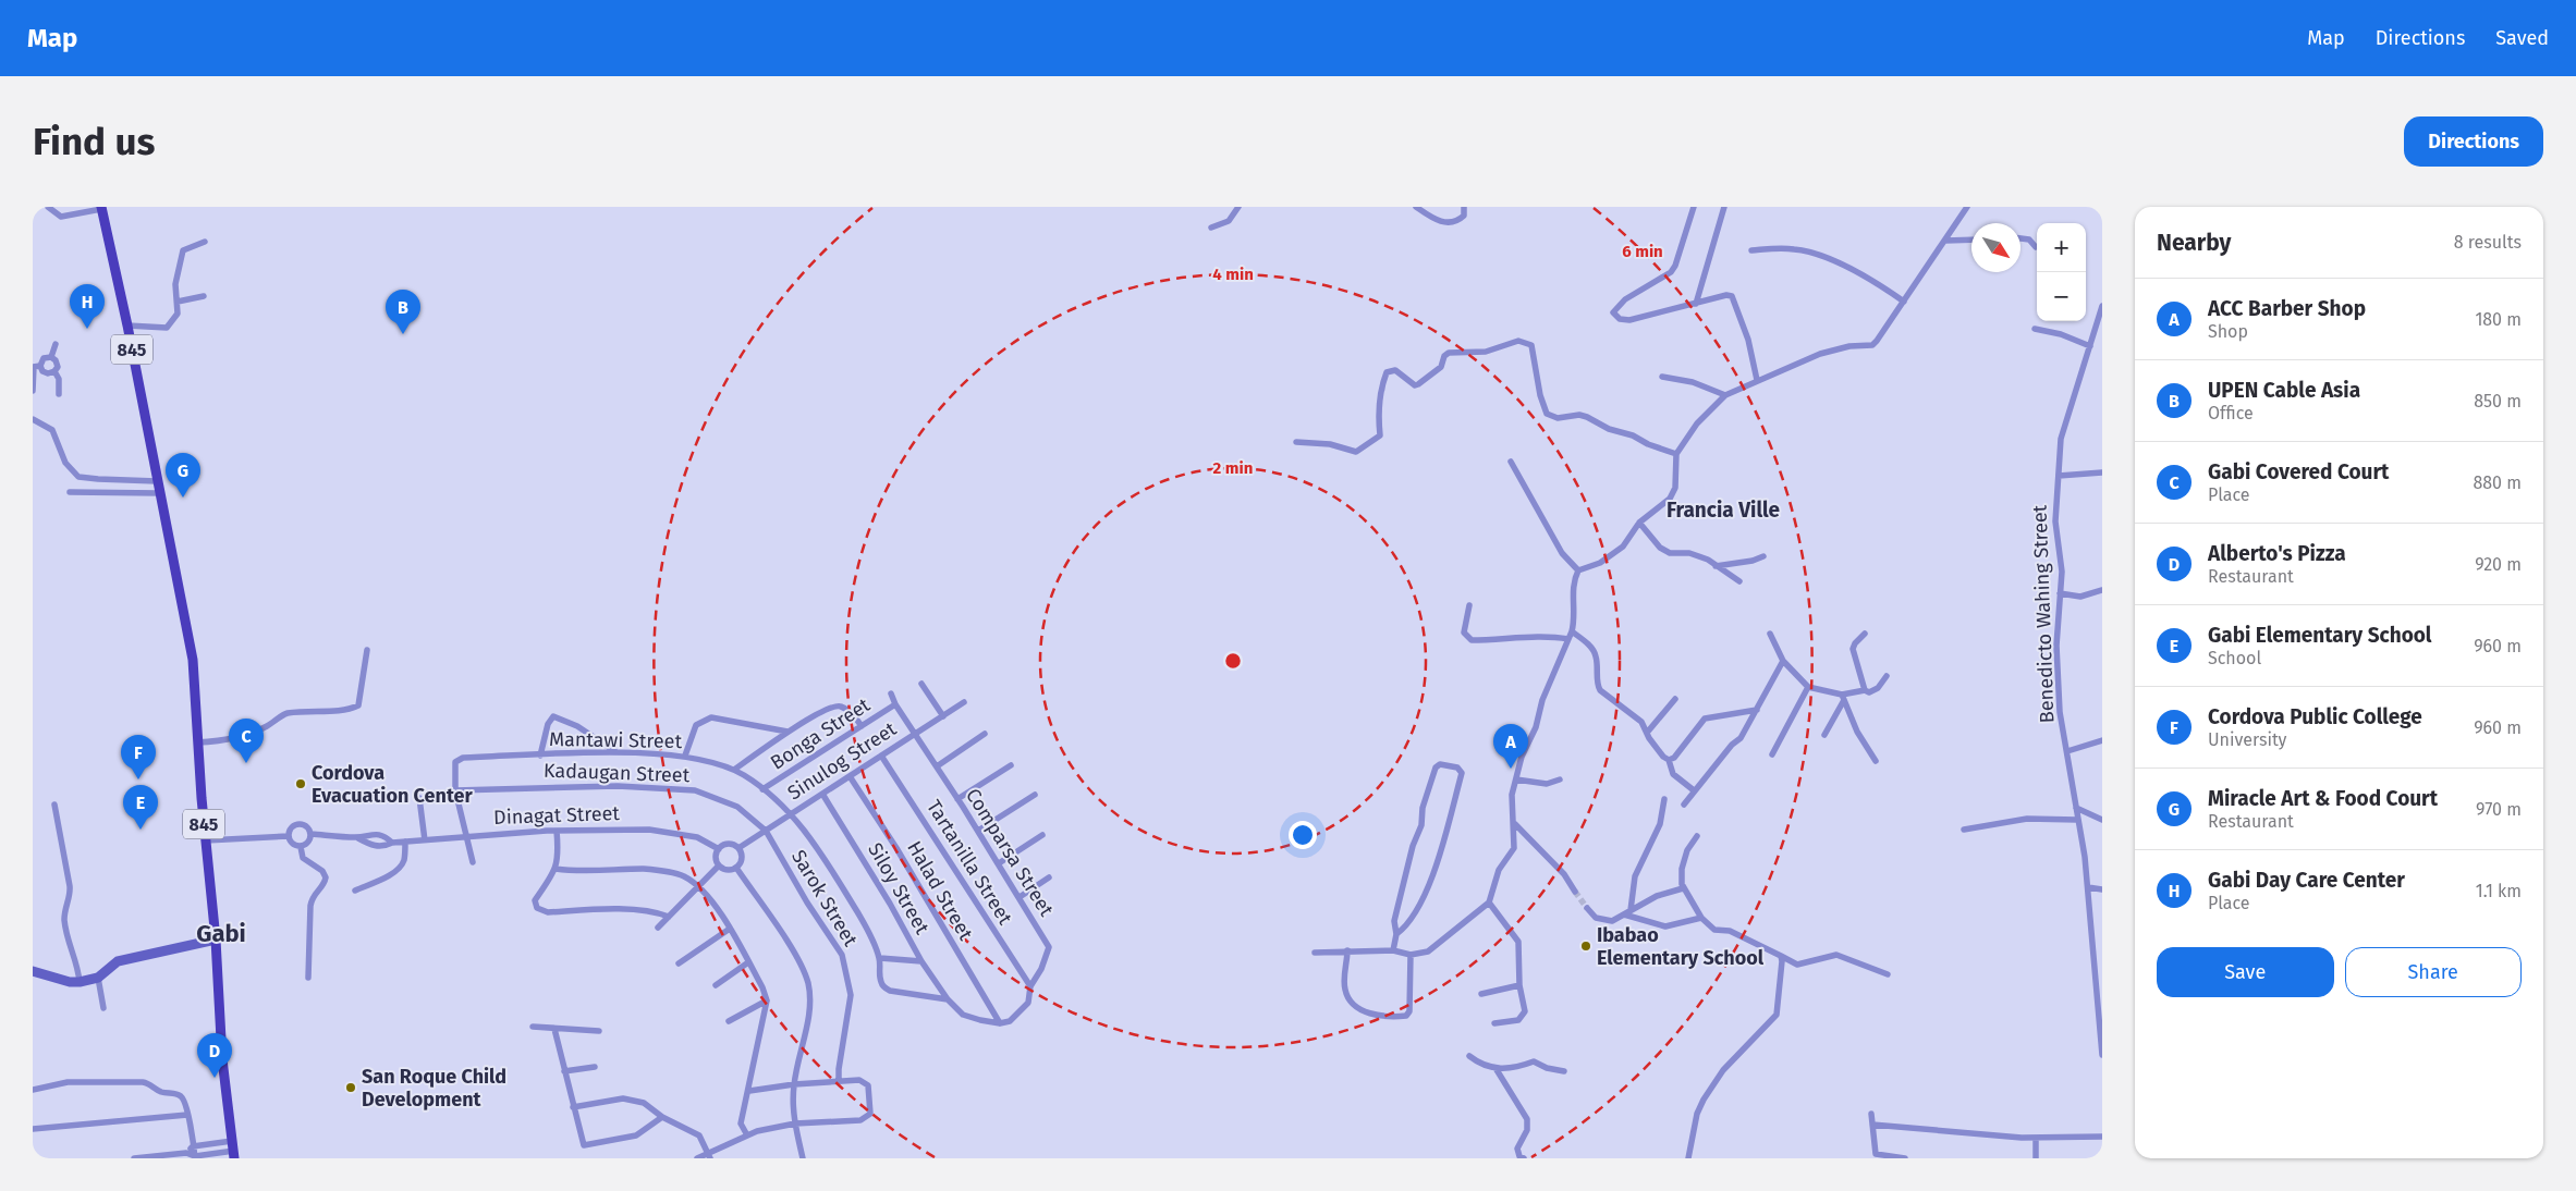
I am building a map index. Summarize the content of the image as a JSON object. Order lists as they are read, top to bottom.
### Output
{
  "streets": {
    "main road": ["845"],
    "street": [
      "Benedicto Wahing Street",
      "Bonga Street",
      "Mantawi Street",
      "Sinulog Street",
      "Kadaugan Street",
      "Dinagat Street",
      "Comparsa Street",
      "Tartanilla Street",
      "Siloy Street",
      "Halad Street",
      "Sarok Street"
    ]
  },
  "crossings": [
    ["Bonga Street", "Mantawi Street"],
    ["Bonga Street", "Comparsa Street"],
    ["Mantawi Street", "Sinulog Street"],
    ["Mantawi Street", "Kadaugan Street"],
    ["Mantawi Street", "Dinagat Street"],
    ["Mantawi Street", "Siloy Street"],
    ["Sinulog Street", "Kadaugan Street"],
    ["Sinulog Street", "Dinagat Street"],
    ["Sinulog Street", "Comparsa Street"],
    ["Sinulog Street", "Tartanilla Street"],
    ["Sinulog Street", "Siloy Street"],
    ["Sinulog Street", "Halad Street"],
    ["Sinulog Street", "Sarok Street"],
    ["Kadaugan Street", "Sarok Street"],
    ["Comparsa Street", "Tartanilla Street"],
    ["Comparsa Street", "Halad Street"]
  ],
  "districts": ["Francia Ville", "Gabi"],
  "places": ["Cordova Evacuation Center", "Ibabao Elementary School", "San Roque Child Development"],
  "north": "bottom right",
  "page": {
    "header": "Map",
    "nav": ["Map", "Directions", "Saved"],
    "buttons": [
      "Directions",
      ["Save", "Share"]
    ],
    "title": "Find us",
    "heading": ["Nearby", "8 results"],
    "map_buttons": ["+", "−"],
    "list": [
      {
        "mark": "A",
        "name": "ACC Barber Shop",
        "note": "Shop",
        "value": "180 m"
      },
      {
        "mark": "B",
        "name": "UPEN Cable Asia",
        "note": "Office",
        "value": "850 m"
      },
      {
        "mark": "C",
        "name": "Gabi Covered Court",
        "note": "Place",
        "value": "880 m"
      },
      {
        "mark": "D",
        "name": "Alberto's Pizza",
        "note": "Restaurant",
        "value": "920 m"
      },
      {
        "mark": "E",
        "name": "Gabi Elementary School",
        "note": "School",
        "value": "960 m"
      },
      {
        "mark": "F",
        "name": "Cordova Public College",
        "note": "University",
        "value": "960 m"
      },
      {
        "mark": "G",
        "name": "Miracle Art & Food Court",
        "note": "Restaurant",
        "value": "970 m"
      },
      {
        "mark": "H",
        "name": "Gabi Day Care Center",
        "note": "Place",
        "value": "1.1 km"
      }
    ],
    "pins": [
      "H",
      "B",
      "G",
      "C",
      "A",
      "F",
      "E",
      "D"
    ]
  },
  "rings": ["6 min", "4 min", "2 min"]
}
